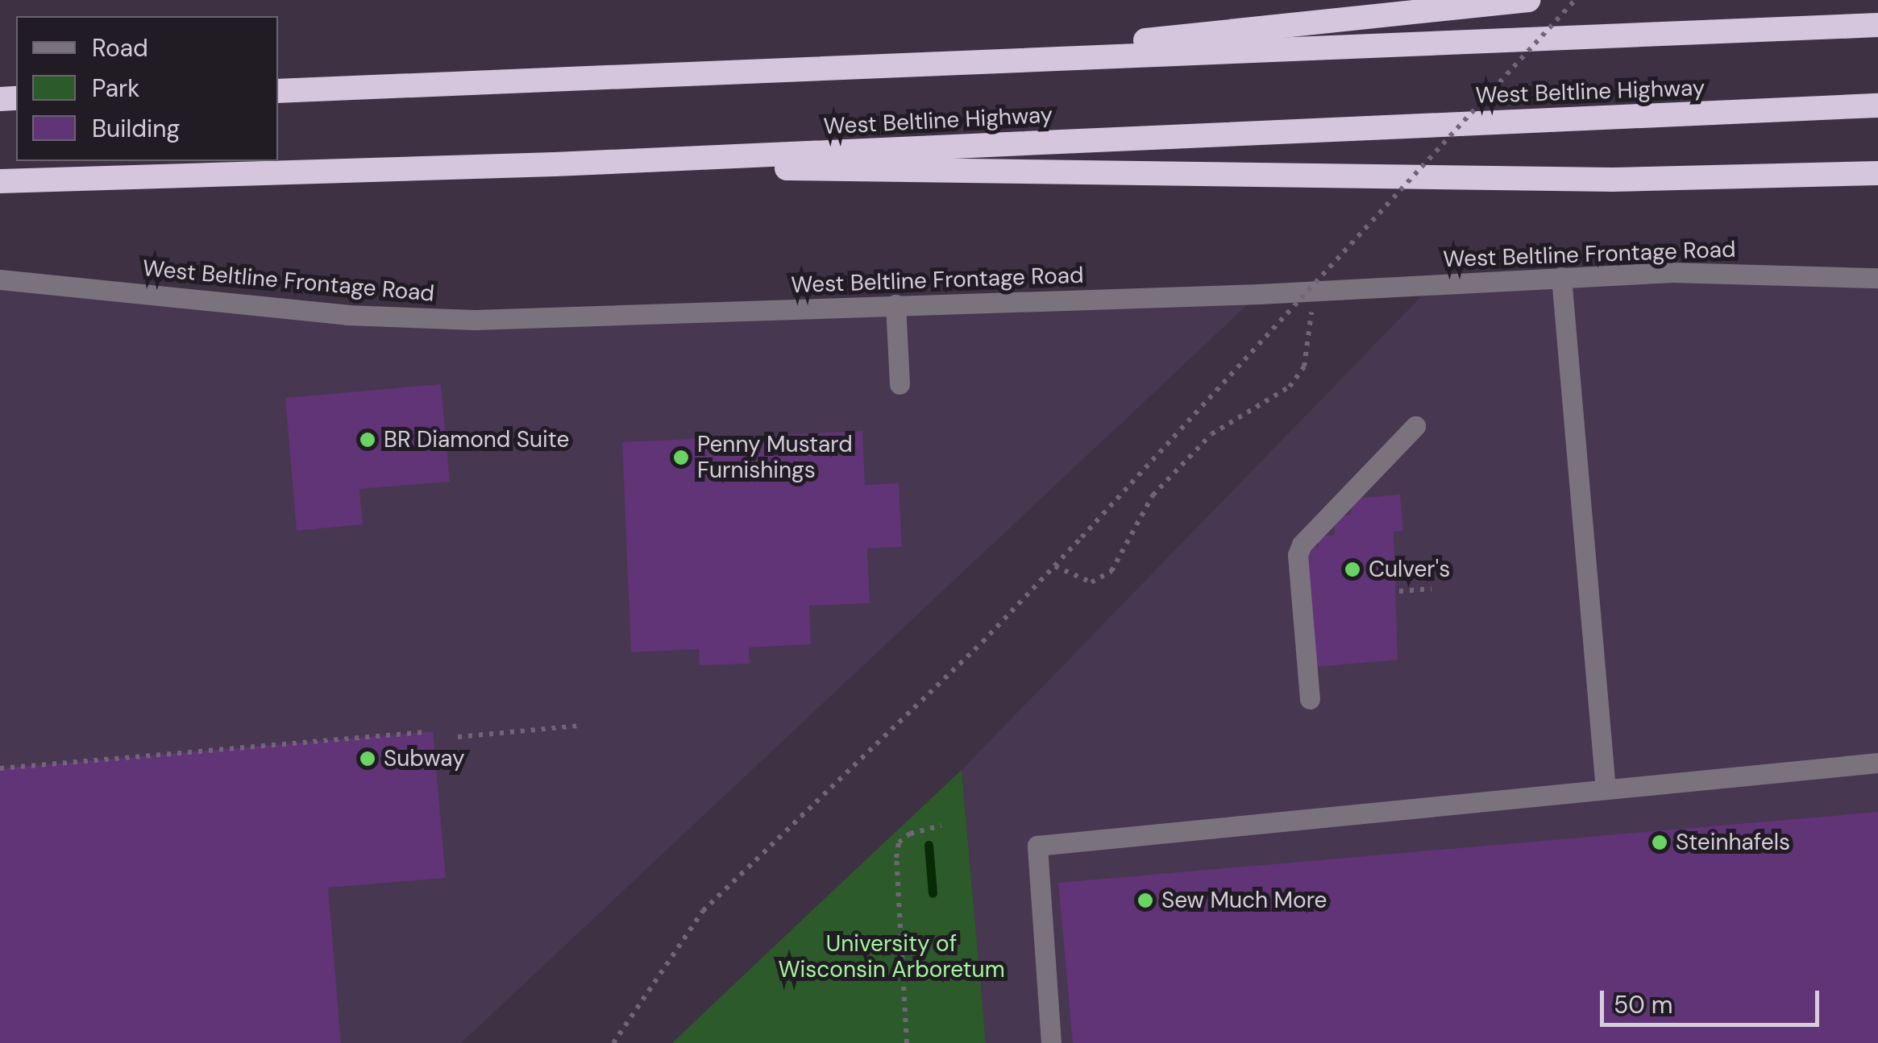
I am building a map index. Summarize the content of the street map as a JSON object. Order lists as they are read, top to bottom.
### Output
{
  "streets": {
    "highway": ["West Beltline Highway"],
    "street": ["West Beltline Frontage Road"]
  },
  "parks": ["University of Wisconsin Arboretum"],
  "places": [
    "BR Diamond Suite",
    "Penny Mustard Furnishings",
    "Culver's",
    "Subway",
    "Steinhafels",
    "Sew Much More"
  ],
  "legend": ["Road", "Park", "Building"],
  "scale_bar": "50 m"
}
